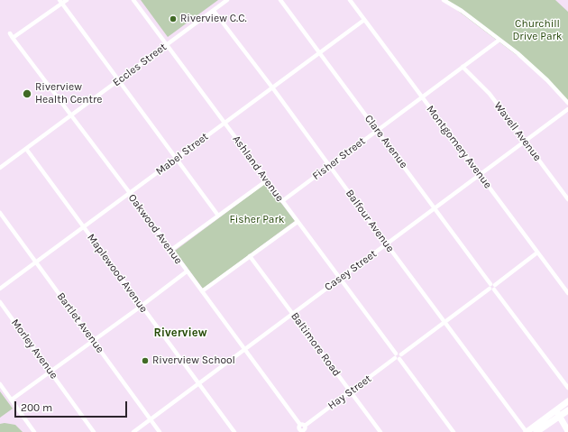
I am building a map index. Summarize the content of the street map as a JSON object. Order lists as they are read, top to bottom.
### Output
{
  "streets": {
    "street": [
      "Eccles Street",
      "Wavell Avenue",
      "Clare Avenue",
      "Montgomery Avenue",
      "Mabel Street",
      "Fisher Street",
      "Ashland Avenue",
      "Balfour Avenue",
      "Oakwood Avenue",
      "Casey Street",
      "Maplewood Avenue",
      "Bartlet Avenue",
      "Baltimore Road",
      "Morley Avenue",
      "Hay Street"
    ]
  },
  "crossings": [
    ["Eccles Street", "Ashland Avenue"],
    ["Eccles Street", "Balfour Avenue"],
    ["Eccles Street", "Oakwood Avenue"],
    ["Eccles Street", "Maplewood Avenue"],
    ["Wavell Avenue", "Fisher Street"],
    ["Wavell Avenue", "Casey Street"],
    ["Clare Avenue", "Mabel Street"],
    ["Clare Avenue", "Fisher Street"],
    ["Clare Avenue", "Casey Street"],
    ["Clare Avenue", "Hay Street"],
    ["Montgomery Avenue", "Mabel Street"],
    ["Montgomery Avenue", "Fisher Street"],
    ["Montgomery Avenue", "Casey Street"],
    ["Montgomery Avenue", "Hay Street"],
    ["Mabel Street", "Ashland Avenue"],
    ["Mabel Street", "Balfour Avenue"],
    ["Mabel Street", "Oakwood Avenue"],
    ["Mabel Street", "Maplewood Avenue"],
    ["Mabel Street", "Bartlet Avenue"],
    ["Fisher Street", "Ashland Avenue"],
    ["Fisher Street", "Balfour Avenue"],
    ["Ashland Avenue", "Casey Street"],
    ["Ashland Avenue", "Hay Street"],
    ["Balfour Avenue", "Casey Street"],
    ["Balfour Avenue", "Hay Street"],
    ["Oakwood Avenue", "Casey Street"],
    ["Oakwood Avenue", "Hay Street"],
    ["Casey Street", "Maplewood Avenue"],
    ["Casey Street", "Bartlet Avenue"],
    ["Casey Street", "Baltimore Road"],
    ["Baltimore Road", "Hay Street"]
  ],
  "districts": ["Riverview"],
  "parks": ["Churchill Drive Park", "Fisher Park"],
  "places": ["Riverview C.C.", "Riverview Health Centre", "Riverview School"],
  "scale_bar": "200 m"
}
